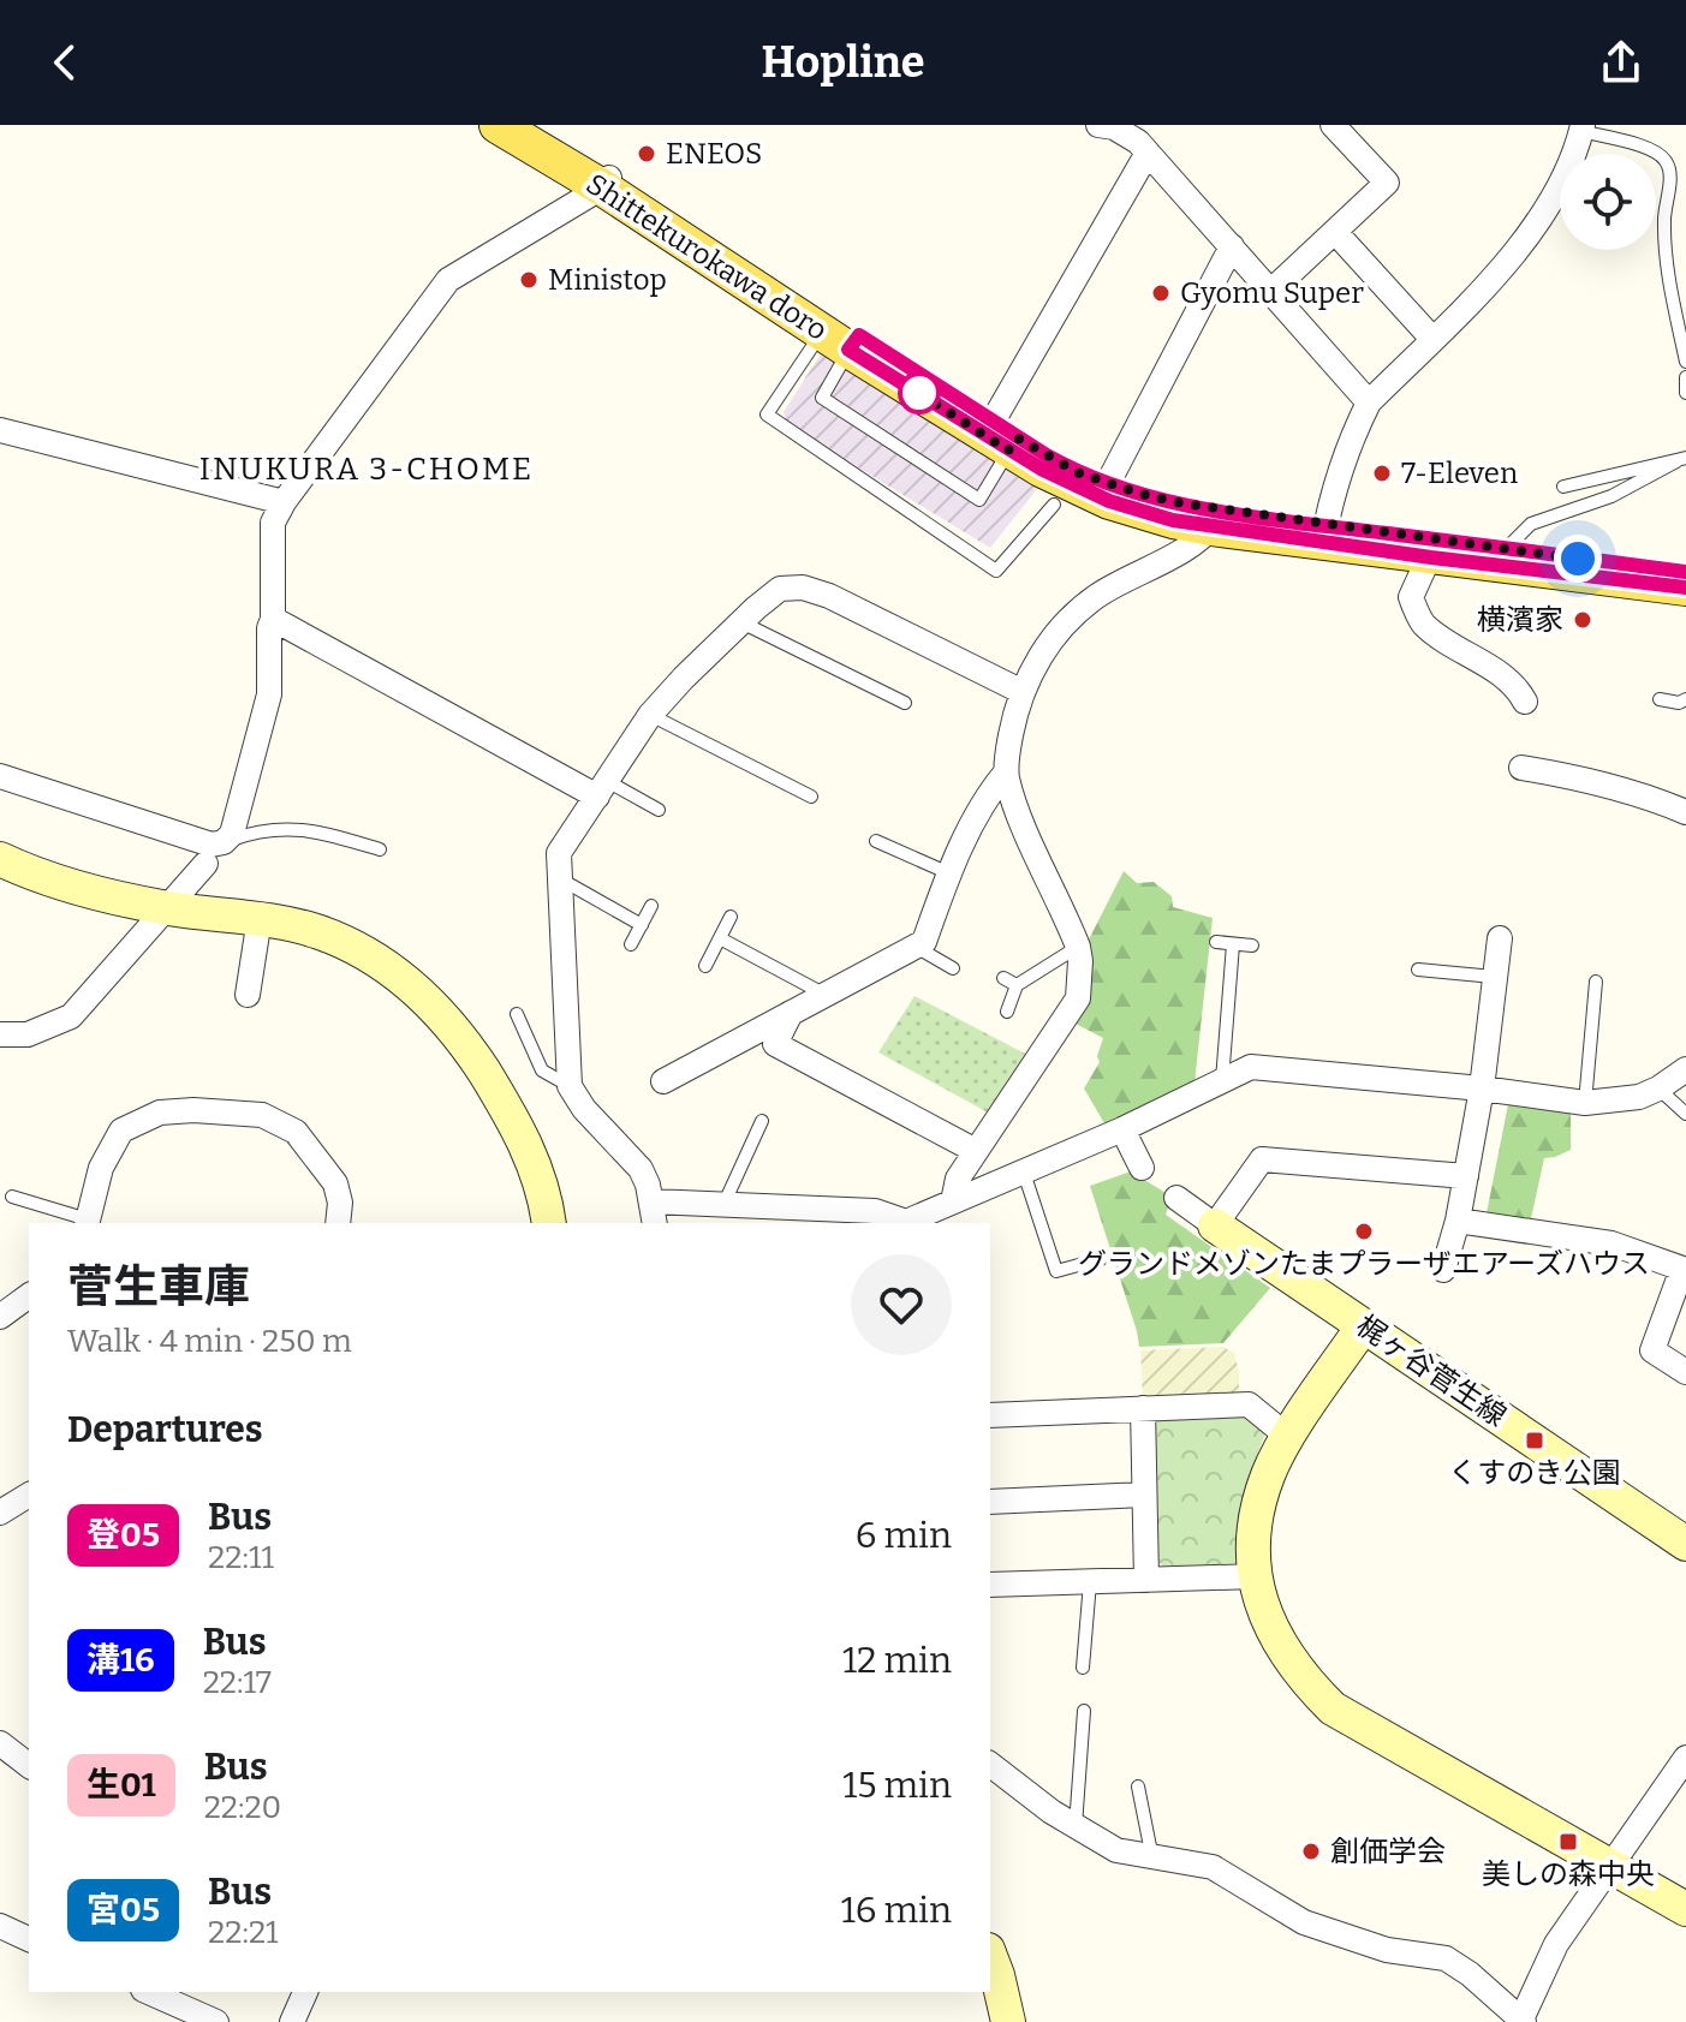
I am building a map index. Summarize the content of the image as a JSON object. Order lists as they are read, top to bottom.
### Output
{
  "streets": {
    "main road": ["Shittekurokawa doro"],
    "street": ["梶ヶ谷菅生線"]
  },
  "districts": ["INUKURA 3-CHOME"],
  "places": {
    "other": [
      "ENEOS",
      "Ministop",
      "Gyomu Super",
      "7-Eleven",
      "横濱家",
      "グランドメゾンたまプラーザエアーズハウス",
      "創価学会"
    ],
    "transit": ["くすのき公園", "美しの森中央"]
  },
  "lines": ["bus line 登05"],
  "page": {
    "header": "Hopline",
    "heading": [
      ["菅生車庫", "Walk · 4 min · 250 m"],
      "Departures"
    ],
    "list": [
      {
        "mark": "登05",
        "name": "Bus",
        "note": "22:11",
        "value": "6 min"
      },
      {
        "mark": "溝16",
        "name": "Bus",
        "note": "22:17",
        "value": "12 min"
      },
      {
        "mark": "生01",
        "name": "Bus",
        "note": "22:20",
        "value": "15 min"
      },
      {
        "mark": "宮05",
        "name": "Bus",
        "note": "22:21",
        "value": "16 min"
      }
    ]
  }
}
